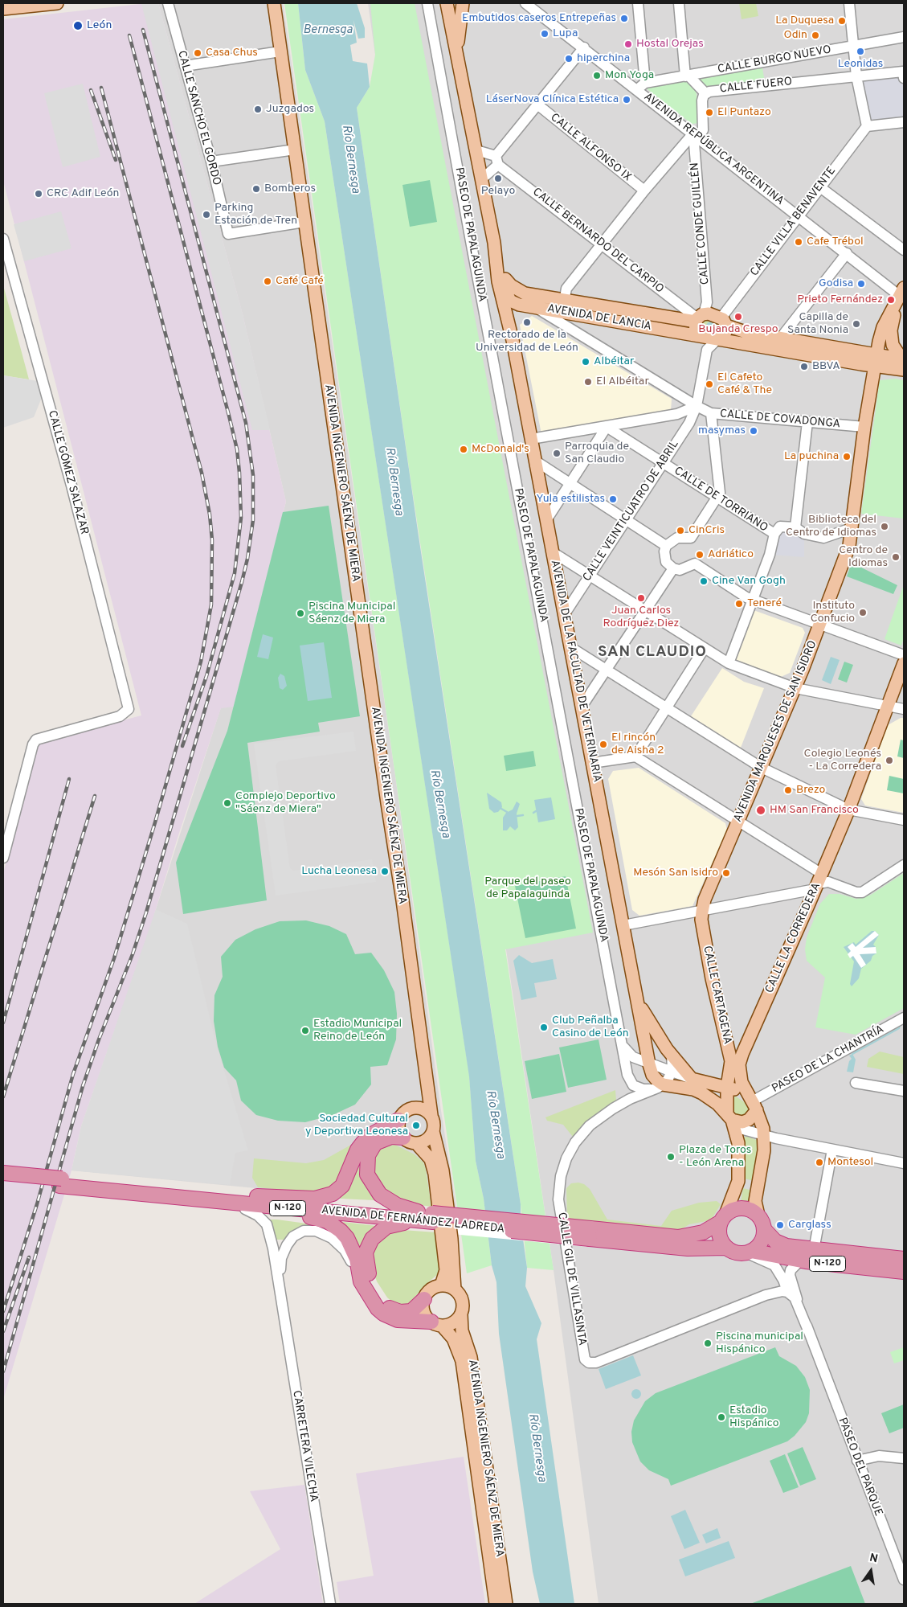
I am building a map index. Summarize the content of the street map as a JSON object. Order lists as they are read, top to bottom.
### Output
{
  "streets": {
    "highway": ["N-120", "AVENIDA DE FERNÁNDEZ LADREDA"],
    "main road": [
      "AVENIDA DE LANCIA",
      "AVENIDA INGENIERO SÁENZ DE MIERA",
      "AVENIDA DE LA FACULTAD DE VETERINARIA",
      "AVENIDA MARQUESES DE SAN ISIDRO",
      "CALLE LA CORREDERA",
      "CALLE CARTAGENA"
    ],
    "street": [
      "CALLE BURGO NUEVO",
      "CALLE FUERO",
      "CALLE SANCHO EL GORDO",
      "CALLE ALFONSO IX",
      "AVENIDA REPÚBLICA ARGENTINA",
      "CALLE VILLA BENAVENTE",
      "CALLE CONDE GUILLÉN",
      "PASEO DE PAPALAGUINDA",
      "CALLE BERNARDO DEL CARPIO",
      "CALLE DE COVADONGA",
      "CALLE GÓMEZ SALAZAR",
      "CALLE DE TORRIANO",
      "CALLE VEINTICUATRO DE ABRIL",
      "PASEO DE LA CHANTRÍA",
      "CALLE GIL DE VILLASINTA",
      "CARRETERA VILECHA",
      "PASEO DEL PARQUE"
    ]
  },
  "crossings": [
    ["CALLE BURGO NUEVO", "AVENIDA REPÚBLICA ARGENTINA"],
    ["CALLE FUERO", "AVENIDA REPÚBLICA ARGENTINA"],
    ["CALLE FUERO", "CALLE CONDE GUILLÉN"],
    ["CALLE SANCHO EL GORDO", "AVENIDA INGENIERO SÁENZ DE MIERA"],
    ["AVENIDA REPÚBLICA ARGENTINA", "CALLE VILLA BENAVENTE"],
    ["AVENIDA REPÚBLICA ARGENTINA", "CALLE CONDE GUILLÉN"],
    ["AVENIDA REPÚBLICA ARGENTINA", "AVENIDA MARQUESES DE SAN ISIDRO"],
    ["CALLE VILLA BENAVENTE", "AVENIDA DE LANCIA"],
    ["CALLE CONDE GUILLÉN", "CALLE BERNARDO DEL CARPIO"],
    ["CALLE CONDE GUILLÉN", "AVENIDA DE LANCIA"],
    ["PASEO DE PAPALAGUINDA", "AVENIDA DE LA FACULTAD DE VETERINARIA"],
    ["PASEO DE PAPALAGUINDA", "CALLE GIL DE VILLASINTA"],
    ["CALLE BERNARDO DEL CARPIO", "AVENIDA DE LANCIA"],
    ["AVENIDA DE LANCIA", "CALLE DE COVADONGA"],
    ["AVENIDA DE LANCIA", "AVENIDA DE LA FACULTAD DE VETERINARIA"],
    ["AVENIDA DE LANCIA", "AVENIDA MARQUESES DE SAN ISIDRO"],
    ["CALLE DE COVADONGA", "CALLE VEINTICUATRO DE ABRIL"],
    ["CALLE DE COVADONGA", "AVENIDA MARQUESES DE SAN ISIDRO"],
    ["CALLE DE TORRIANO", "CALLE VEINTICUATRO DE ABRIL"],
    ["CALLE VEINTICUATRO DE ABRIL", "AVENIDA DE LA FACULTAD DE VETERINARIA"],
    ["AVENIDA DE LA FACULTAD DE VETERINARIA", "CALLE GIL DE VILLASINTA"],
    ["AVENIDA MARQUESES DE SAN ISIDRO", "CALLE CARTAGENA"],
    ["CALLE LA CORREDERA", "PASEO DE LA CHANTRÍA"],
    ["CALLE LA CORREDERA", "N-120"],
    ["CALLE LA CORREDERA", "AVENIDA DE FERNÁNDEZ LADREDA"],
    ["CALLE LA CORREDERA", "PASEO DEL PARQUE"],
    ["N-120", "AVENIDA DE FERNÁNDEZ LADREDA"],
    ["N-120", "PASEO DEL PARQUE"],
    ["AVENIDA DE FERNÁNDEZ LADREDA", "PASEO DEL PARQUE"],
    ["CALLE GIL DE VILLASINTA", "PASEO DEL PARQUE"]
  ],
  "districts": ["SAN CLAUDIO"],
  "water": ["Bernesga", "Río Bernesga"],
  "parks": ["Parque del paseo de Papalaguinda"],
  "places": [
    "Embutidos caseros Entrepeñas",
    "La Duquesa",
    "León",
    "Lupa",
    "Odin",
    "Hostal Orejas",
    "Leonidas",
    "Casa Chus",
    "hiperchina",
    "Mon Yoga",
    "LáserNova Clínica Estética",
    "Juzgados",
    "El Puntazo",
    "Pelayo",
    "Bomberos",
    "CRC Adif León",
    "Parking Estación de Tren",
    "Cafe Trébol",
    "Café Café",
    "Godisa",
    "Prieto Fernández",
    "Bujanda Crespo",
    "Rectorado de la Universidad de León",
    "Capilla de Santa Nonia",
    "Albéitar",
    "BBVA",
    "El Albéitar",
    "El Cafeto Café & The",
    "masymas",
    "McDonald's",
    "Parroquia de San Claudio",
    "La puchina",
    "Yula estilistas",
    "Biblioteca del Centro de Idiomas",
    "CinCris",
    "Adriático",
    "Centro de Idiomas",
    "Cine Van Gogh",
    "Juan Carlos Rodríguez Diez",
    "Teneré",
    "Instituto Confucio",
    "Piscina Municipal Sáenz de Miera",
    "El rincón de Aisha 2",
    "Colegio Leonés - La Corredera",
    "Brezo",
    "Complejo Deportivo \"Sáenz de Miera\"",
    "HM San Francisco",
    "Lucha Leonesa",
    "Mesón San Isidro",
    "Club Peñalba Casino de León",
    "Estadio Municipal Reino de León",
    "Sociedad Cultural y Deportiva Leonesa",
    "Plaza de Toros - León Arena",
    "Montesol",
    "Carglass",
    "Piscina municipal Hispánico",
    "Estadio Hispánico"
  ],
  "north": "top"
}
